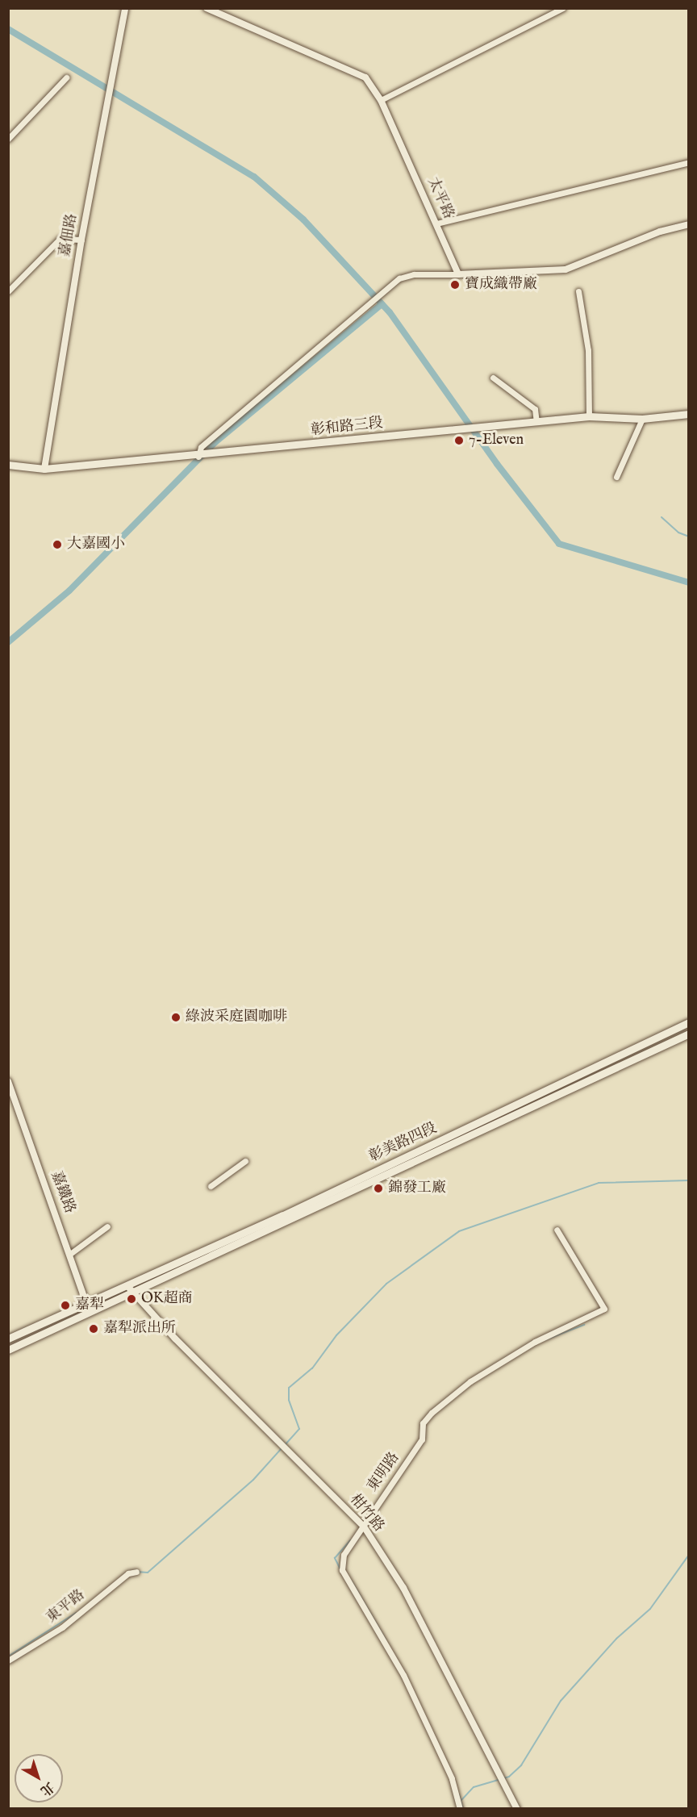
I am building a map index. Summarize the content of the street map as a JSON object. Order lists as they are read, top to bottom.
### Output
{
  "streets": {
    "main road": ["彰和路三段", "彰美路四段"],
    "street": [
      "太平路",
      "嘉佃路",
      "嘉鐵路",
      "東明路",
      "柑竹路",
      "東平路"
    ]
  },
  "crossings": [
    ["嘉佃路", "彰和路三段"],
    ["彰美路四段", "嘉鐵路"],
    ["彰美路四段", "柑竹路"],
    ["東明路", "柑竹路"]
  ],
  "places": [
    "寶成織帶廠",
    "7-Eleven",
    "大嘉國小",
    "綠波采庭園咖啡",
    "錦發工廠",
    "OK超商",
    "嘉犁",
    "嘉犁派出所"
  ],
  "north": "bottom right"
}
